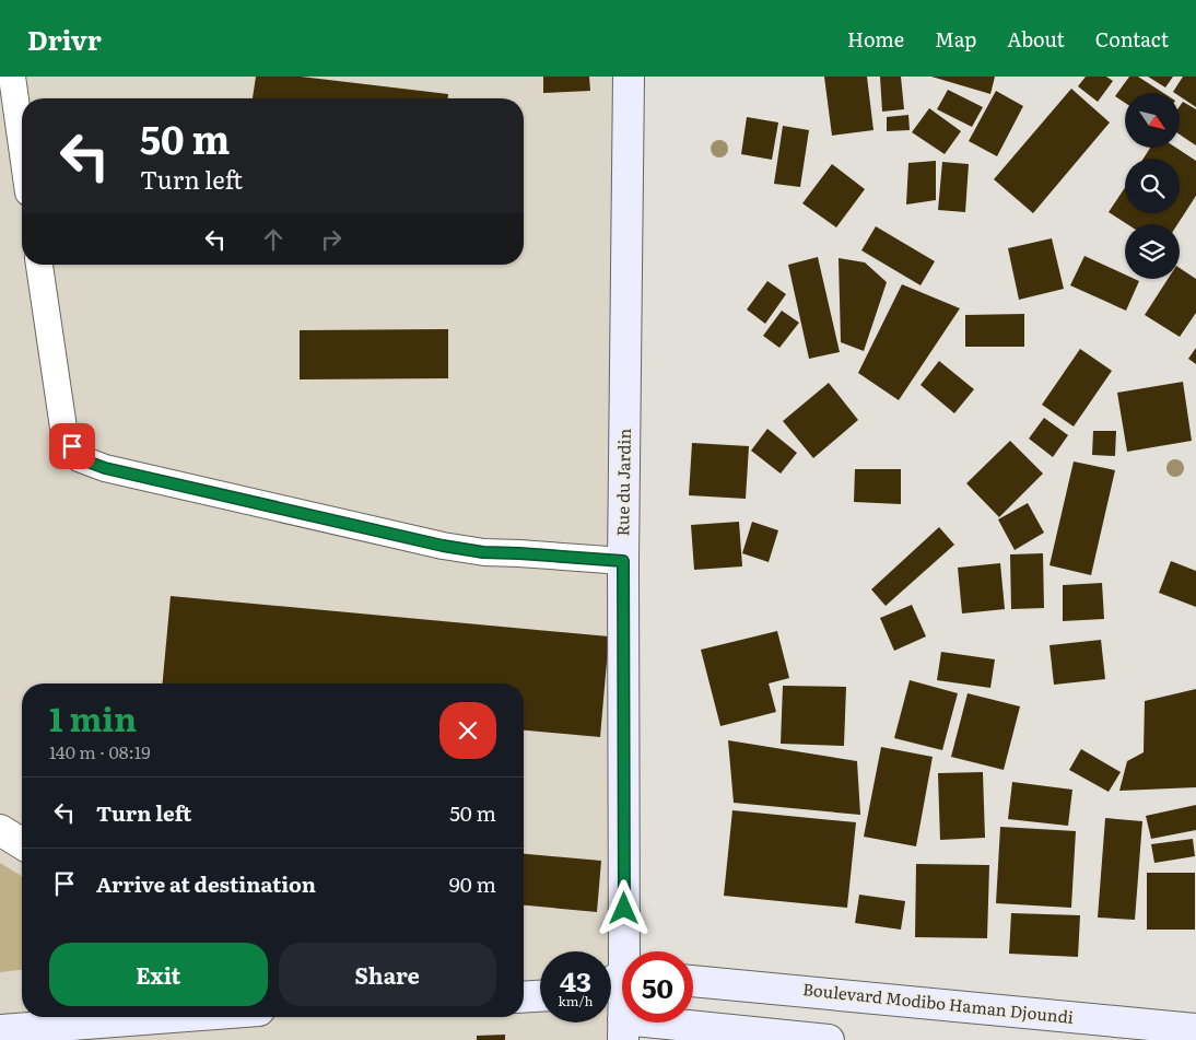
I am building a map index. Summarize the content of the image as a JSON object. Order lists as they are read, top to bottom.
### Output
{
  "streets": {
    "main road": ["Rue du Jardin", "Boulevard Modibo Haman Djoundi"]
  },
  "north": "bottom right",
  "page": {
    "header": "Drivr",
    "nav": [
      "Home",
      "Map",
      "About",
      "Contact"
    ],
    "turn": ["50 m", "Turn left"],
    "heading": ["1 min", "140 m · 08:19"],
    "list": [
      {
        "name": "Turn left",
        "value": "50 m"
      },
      {
        "name": "Arrive at destination",
        "value": "90 m"
      }
    ],
    "buttons": ["Exit", "Share"],
    "speed": "43 km/h",
    "limit": "50"
  }
}
